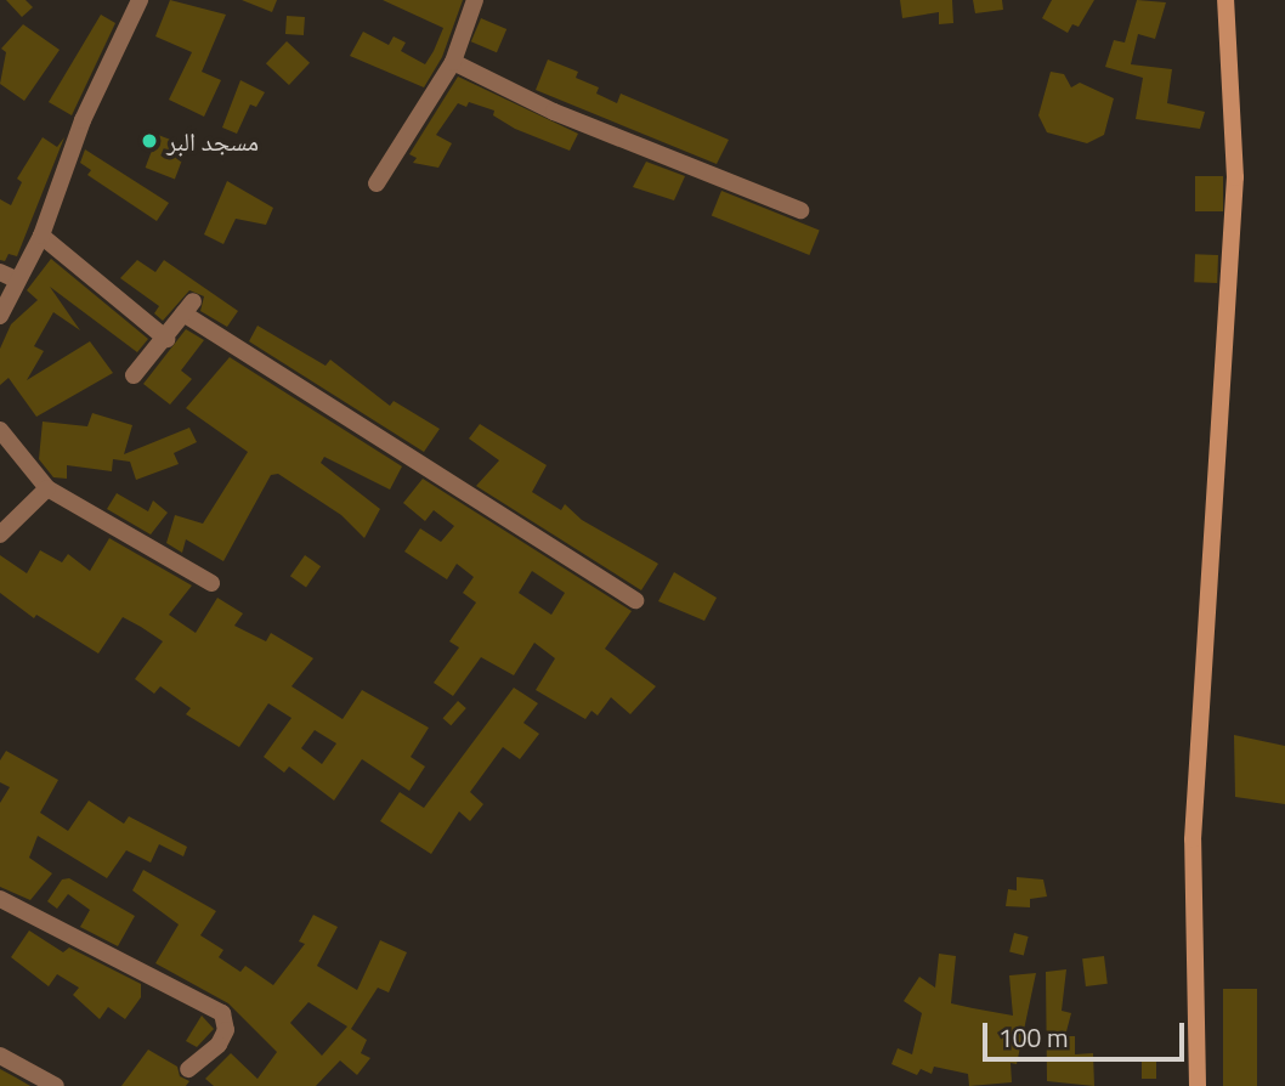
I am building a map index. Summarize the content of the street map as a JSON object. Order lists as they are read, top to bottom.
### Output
{
  "places": ["مسجد البر"],
  "scale_bar": "100 m"
}
